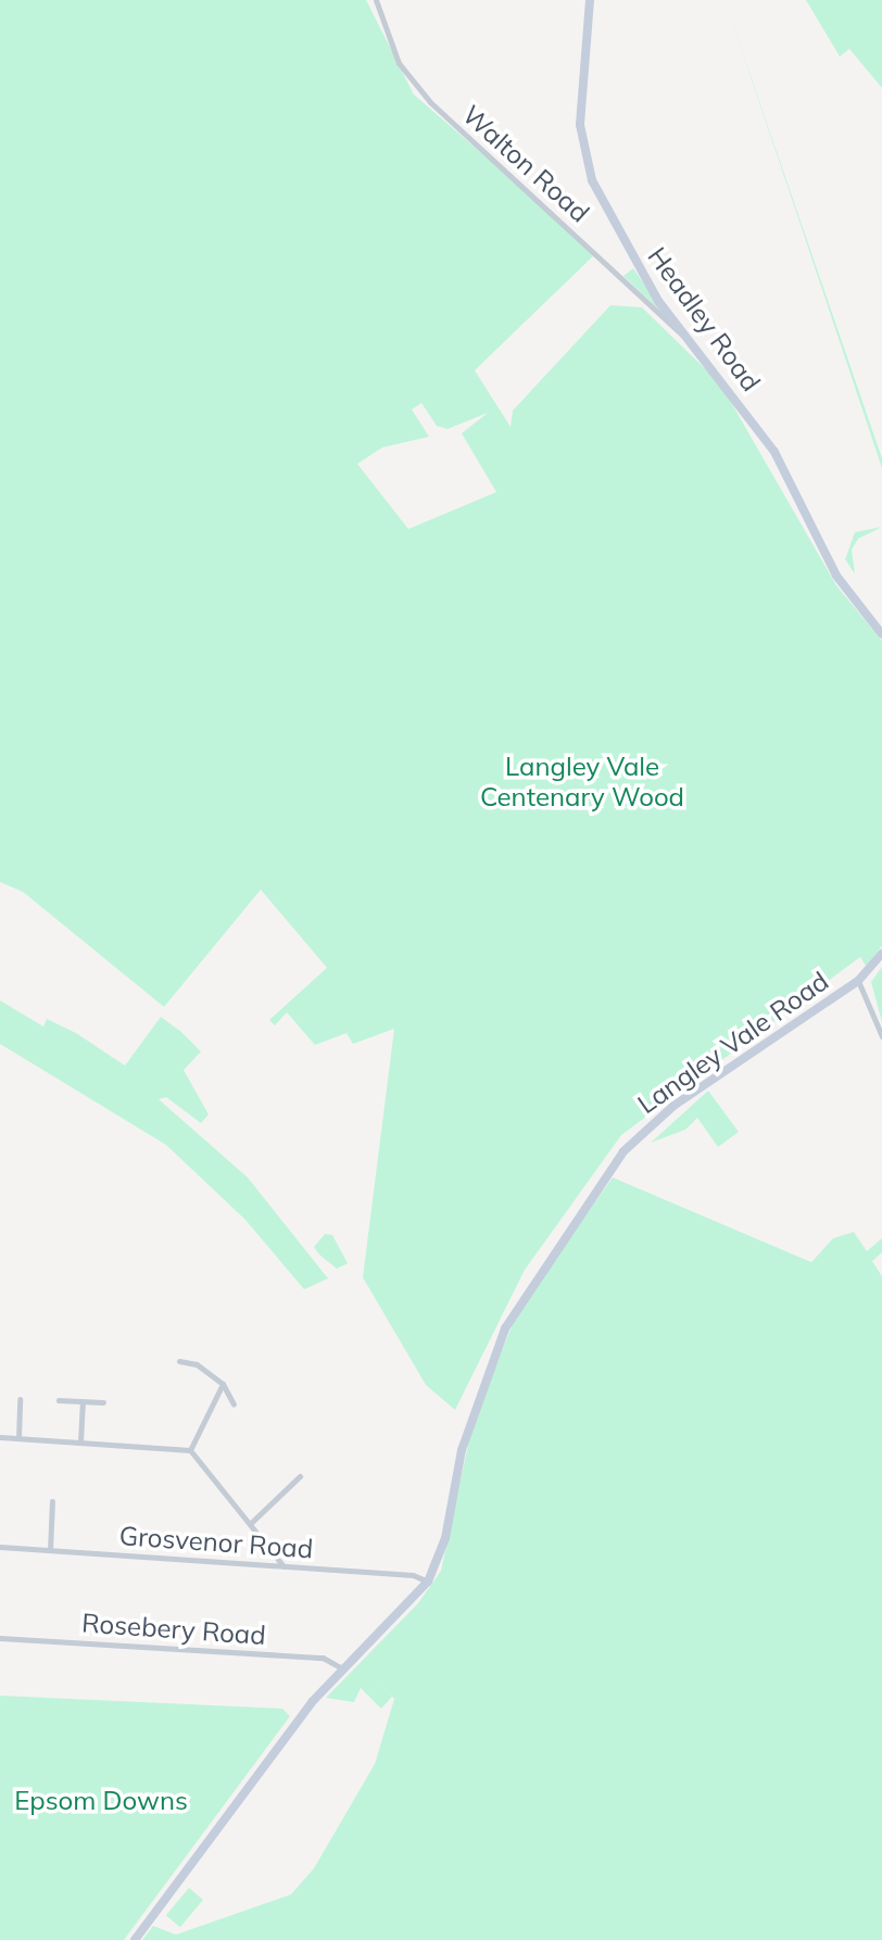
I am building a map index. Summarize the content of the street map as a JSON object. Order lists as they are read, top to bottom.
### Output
{
  "streets": {
    "street": [
      "Walton Road",
      "Headley Road",
      "Langley Vale Road",
      "Grosvenor Road",
      "Rosebery Road"
    ]
  },
  "crossings": [
    ["Walton Road", "Headley Road"],
    ["Langley Vale Road", "Grosvenor Road"],
    ["Langley Vale Road", "Rosebery Road"]
  ],
  "parks": ["Langley Vale Centenary Wood", "Epsom Downs"]
}
